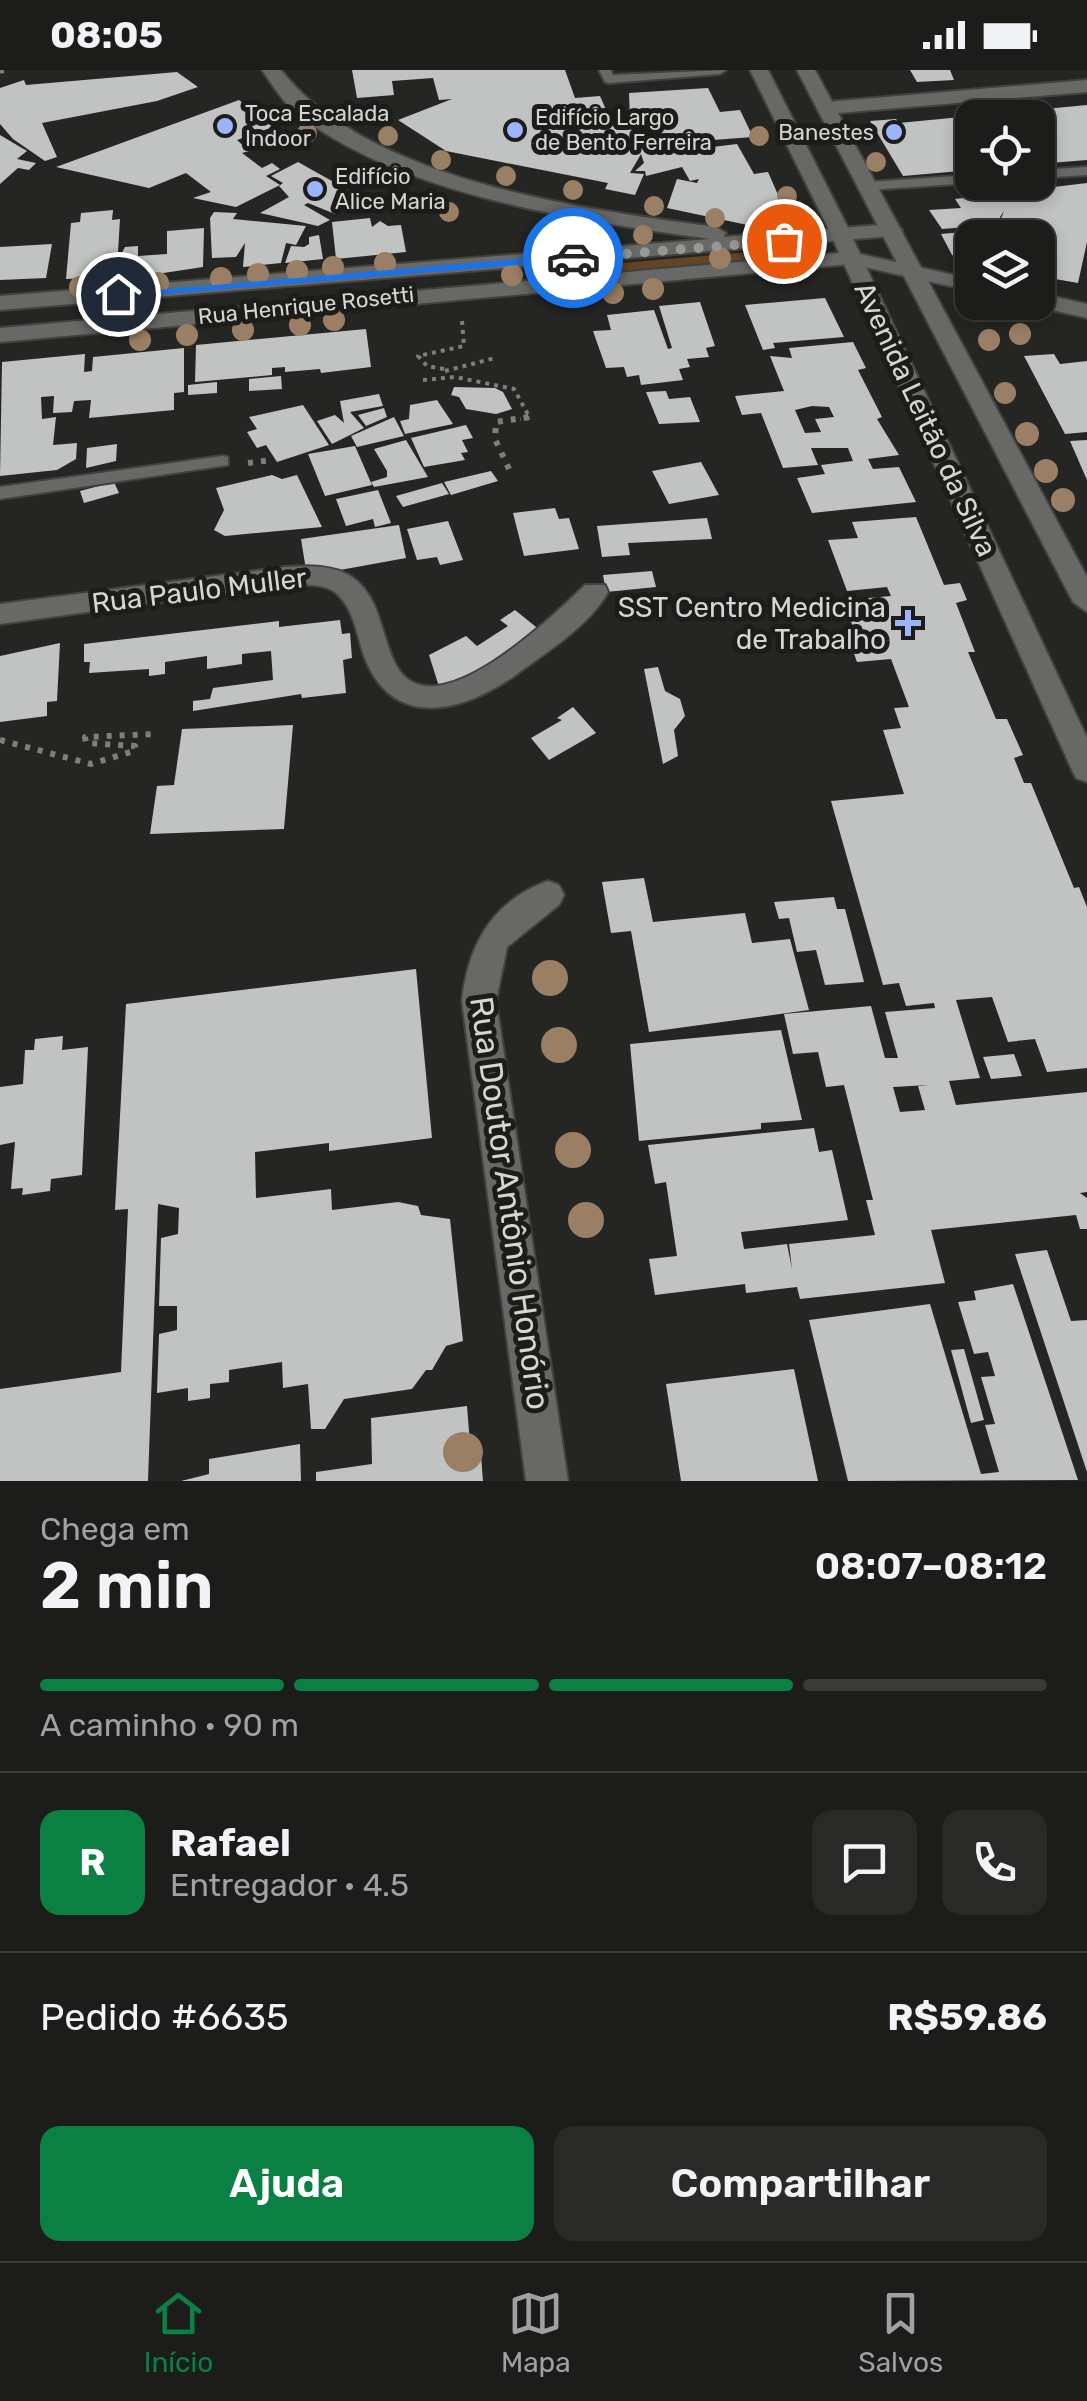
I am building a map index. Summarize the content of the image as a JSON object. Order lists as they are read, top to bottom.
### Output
{
  "streets": {
    "street": [
      "Rua Henrique Rosetti",
      "Avenida Leitão da Silva",
      "Rua Paulo Muller",
      "Rua Doutor Antônio Honório"
    ]
  },
  "crossings": [
    ["Rua Henrique Rosetti", "Avenida Leitão da Silva"]
  ],
  "places": {
    "other": [
      "Toca Escalada Indoor",
      "Edifício Largo de Bento Ferreira",
      "Banestes",
      "Edifício Alice Maria"
    ],
    "health": ["SST Centro Medicina de Trabalho"]
  },
  "page": {
    "status": "08:05",
    "heading": ["2 min", "Chega em", "08:07–08:12"],
    "panel": [
      "Rafael",
      "Entregador · 4.5",
      "Pedido #6635",
      "R$59.86"
    ],
    "bar": "A caminho · 90 m",
    "round": "R",
    "buttons": ["Ajuda", "Compartilhar"],
    "tabs": ["Início", "Mapa", "Salvos"]
  }
}
